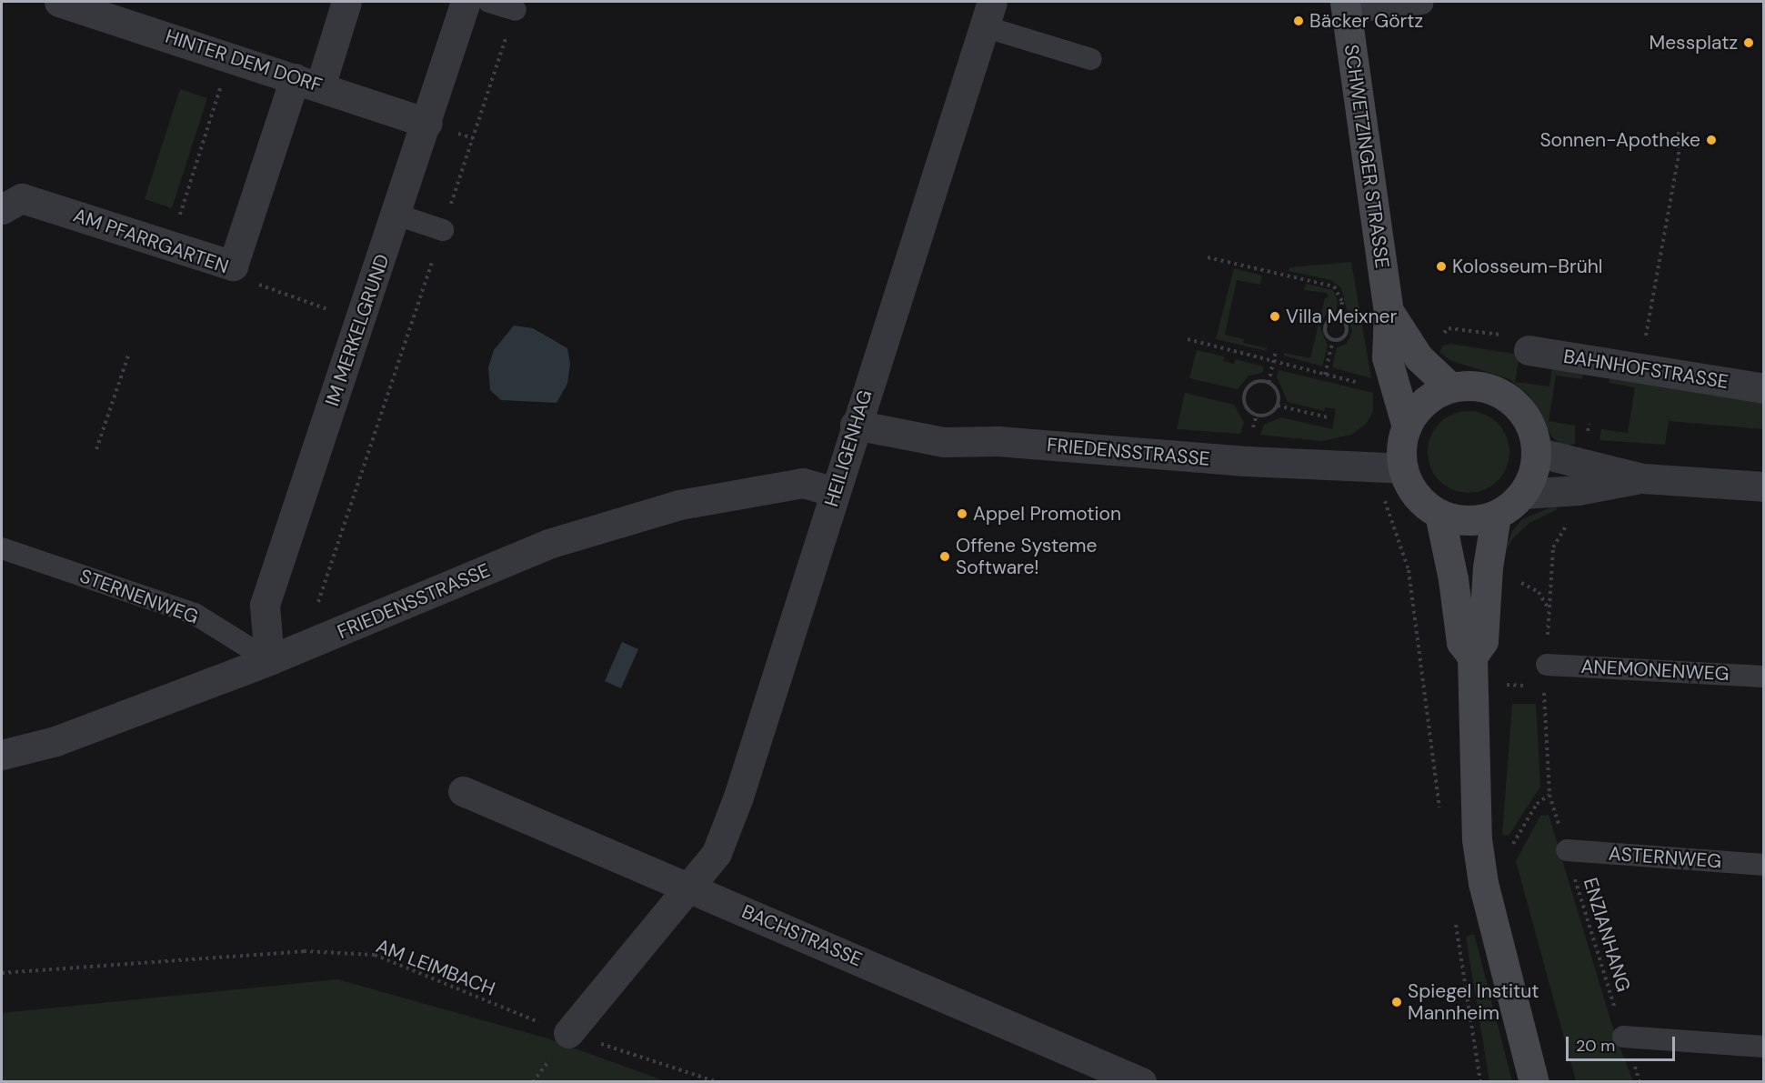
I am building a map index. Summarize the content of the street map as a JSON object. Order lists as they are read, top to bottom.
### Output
{
  "streets": {
    "main road": ["SCHWETZINGER STRASSE"],
    "street": [
      "HINTER DEM DORF",
      "AM PFARRGARTEN",
      "IM MERKELGRUND",
      "BAHNHOFSTRASSE",
      "HEILIGENHAG",
      "FRIEDENSSTRASSE",
      "BACHSTRASSE"
    ],
    "lane": ["STERNENWEG", "ANEMONENWEG", "ASTERNWEG"],
    "path": ["ENZIANHANG", "AM LEIMBACH"]
  },
  "crossings": [
    ["HINTER DEM DORF", "IM MERKELGRUND"],
    ["SCHWETZINGER STRASSE", "FRIEDENSSTRASSE"],
    ["AM PFARRGARTEN", "IM MERKELGRUND"],
    ["IM MERKELGRUND", "FRIEDENSSTRASSE"],
    ["IM MERKELGRUND", "STERNENWEG"],
    ["HEILIGENHAG", "FRIEDENSSTRASSE"],
    ["HEILIGENHAG", "BACHSTRASSE"],
    ["HEILIGENHAG", "AM LEIMBACH"],
    ["FRIEDENSSTRASSE", "STERNENWEG"],
    ["ASTERNWEG", "ENZIANHANG"]
  ],
  "places": [
    "Bäcker Görtz",
    "Messplatz",
    "Sonnen-Apotheke",
    "Kolosseum-Brühl",
    "Villa Meixner",
    "Appel Promotion",
    "Offene Systeme Software!",
    "Spiegel Institut Mannheim"
  ],
  "scale_bar": "20 m"
}
